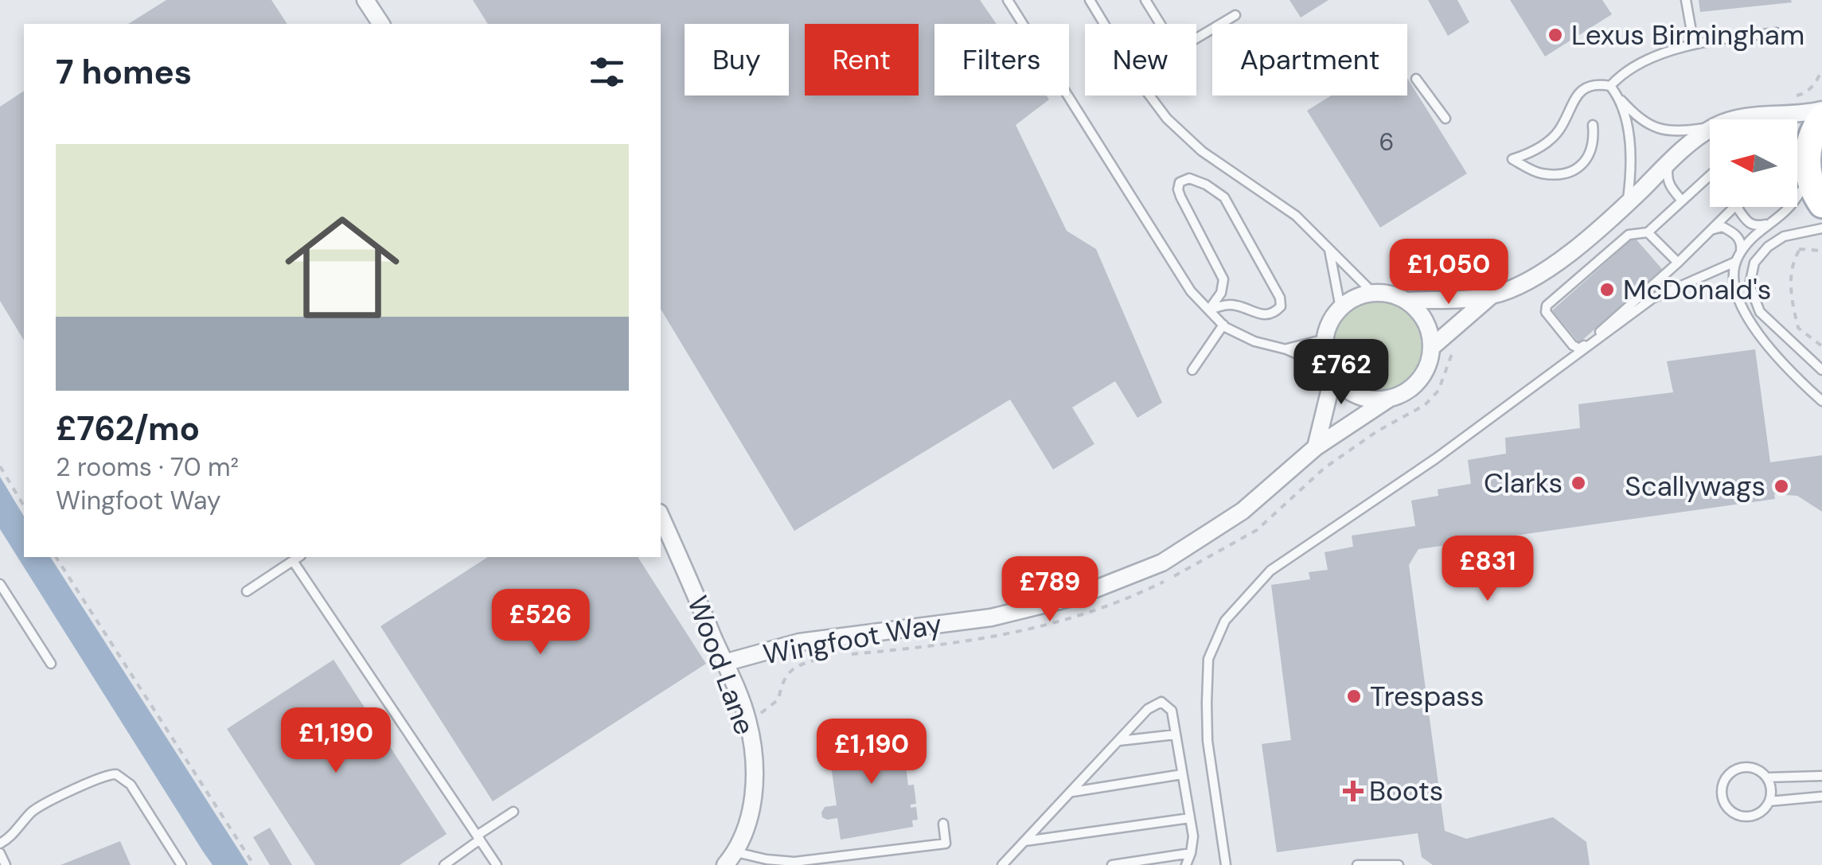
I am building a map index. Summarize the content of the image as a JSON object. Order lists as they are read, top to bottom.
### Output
{
  "streets": {
    "street": ["Wingfoot Way", "Wood Lane"]
  },
  "crossings": [
    ["Wingfoot Way", "Wood Lane"]
  ],
  "places": {
    "other": [
      "Lexus Birmingham",
      "McDonald's",
      "Clarks",
      "Scallywags",
      "Trespass"
    ],
    "health": ["Boots"]
  },
  "house_numbers": ["6"],
  "north": "left",
  "page": {
    "chip": [
      "Buy",
      "Rent",
      "Filters",
      "New",
      "Apartment"
    ],
    "heading": "7 homes",
    "list": [
      {
        "name": "£762/mo",
        "note": "2 rooms · 70 m² · Wingfoot Way"
      }
    ],
    "price": [
      "£1,050",
      "£762",
      "£831",
      "£789",
      "£526",
      "£1,190",
      "£1,190"
    ]
  }
}
